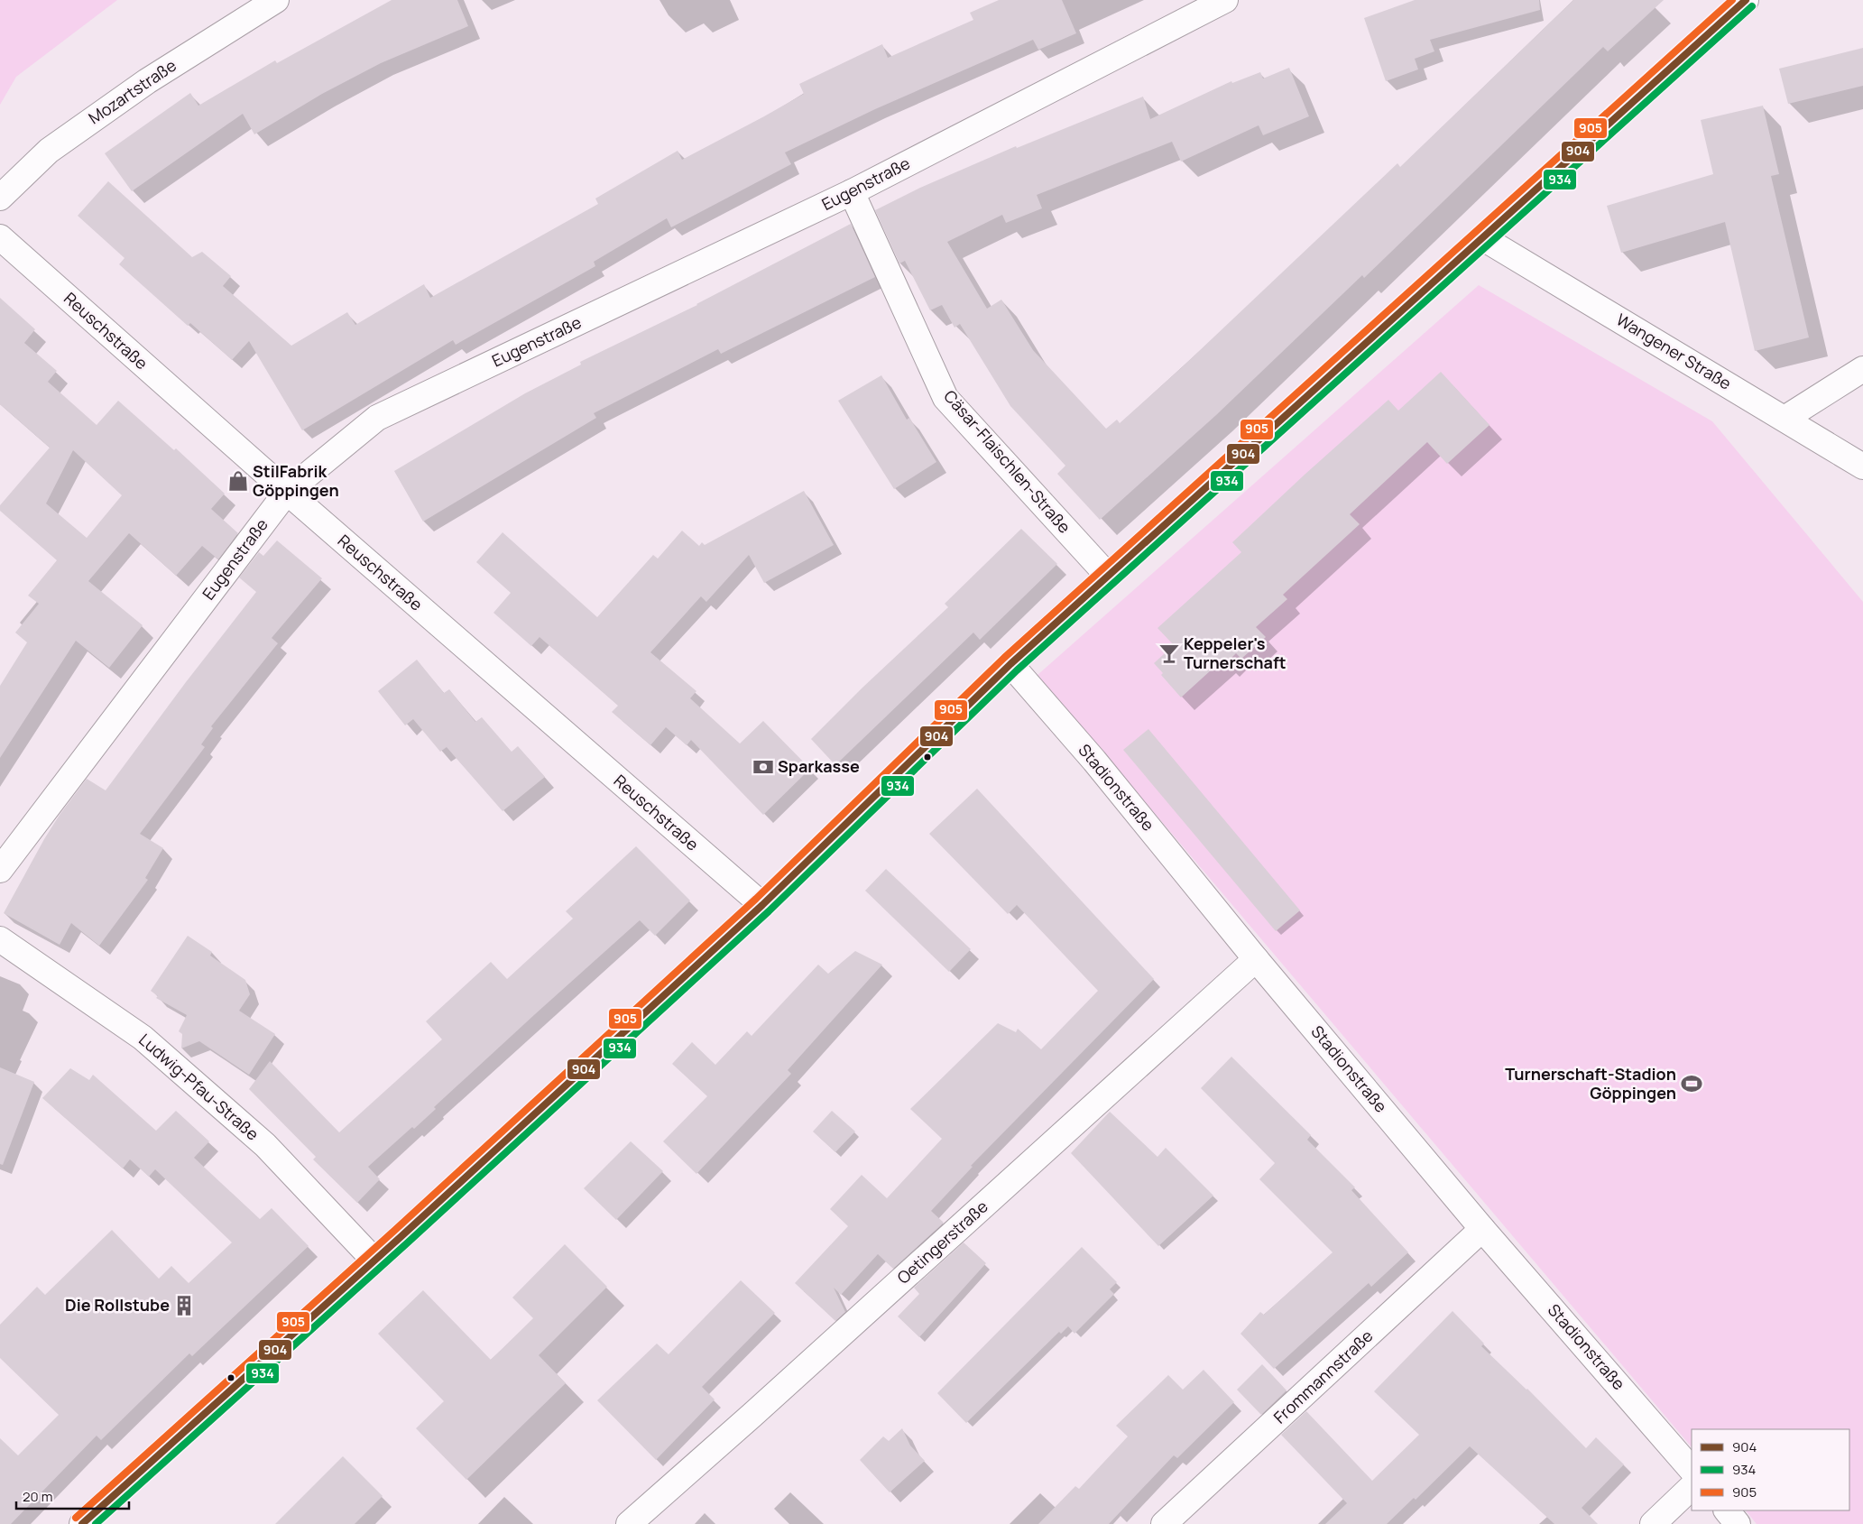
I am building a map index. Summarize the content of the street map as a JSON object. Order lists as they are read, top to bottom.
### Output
{
  "streets": {
    "street": [
      "Mozartstraße",
      "Eugenstraße",
      "Reuschstraße",
      "Wangener Straße",
      "Cäsar-Flaischlen-Straße",
      "Stadionstraße",
      "Ludwig-Pfau-Straße",
      "Oetingerstraße",
      "Frommannstraße"
    ]
  },
  "crossings": [
    ["Eugenstraße", "Reuschstraße"],
    ["Eugenstraße", "Cäsar-Flaischlen-Straße"],
    ["Stadionstraße", "Oetingerstraße"],
    ["Stadionstraße", "Frommannstraße"]
  ],
  "places": {
    "shop": ["StilFabrik Göppingen"],
    "bar": ["Keppeler's Turnerschaft"],
    "bank": ["Sparkasse"],
    "sports": ["Turnerschaft-Stadion Göppingen"],
    "building": ["Die Rollstube"]
  },
  "lines": ["transit line 904", "transit line 905", "transit line 934"],
  "legend": ["904", "934", "905"],
  "scale_bar": "20 m"
}
